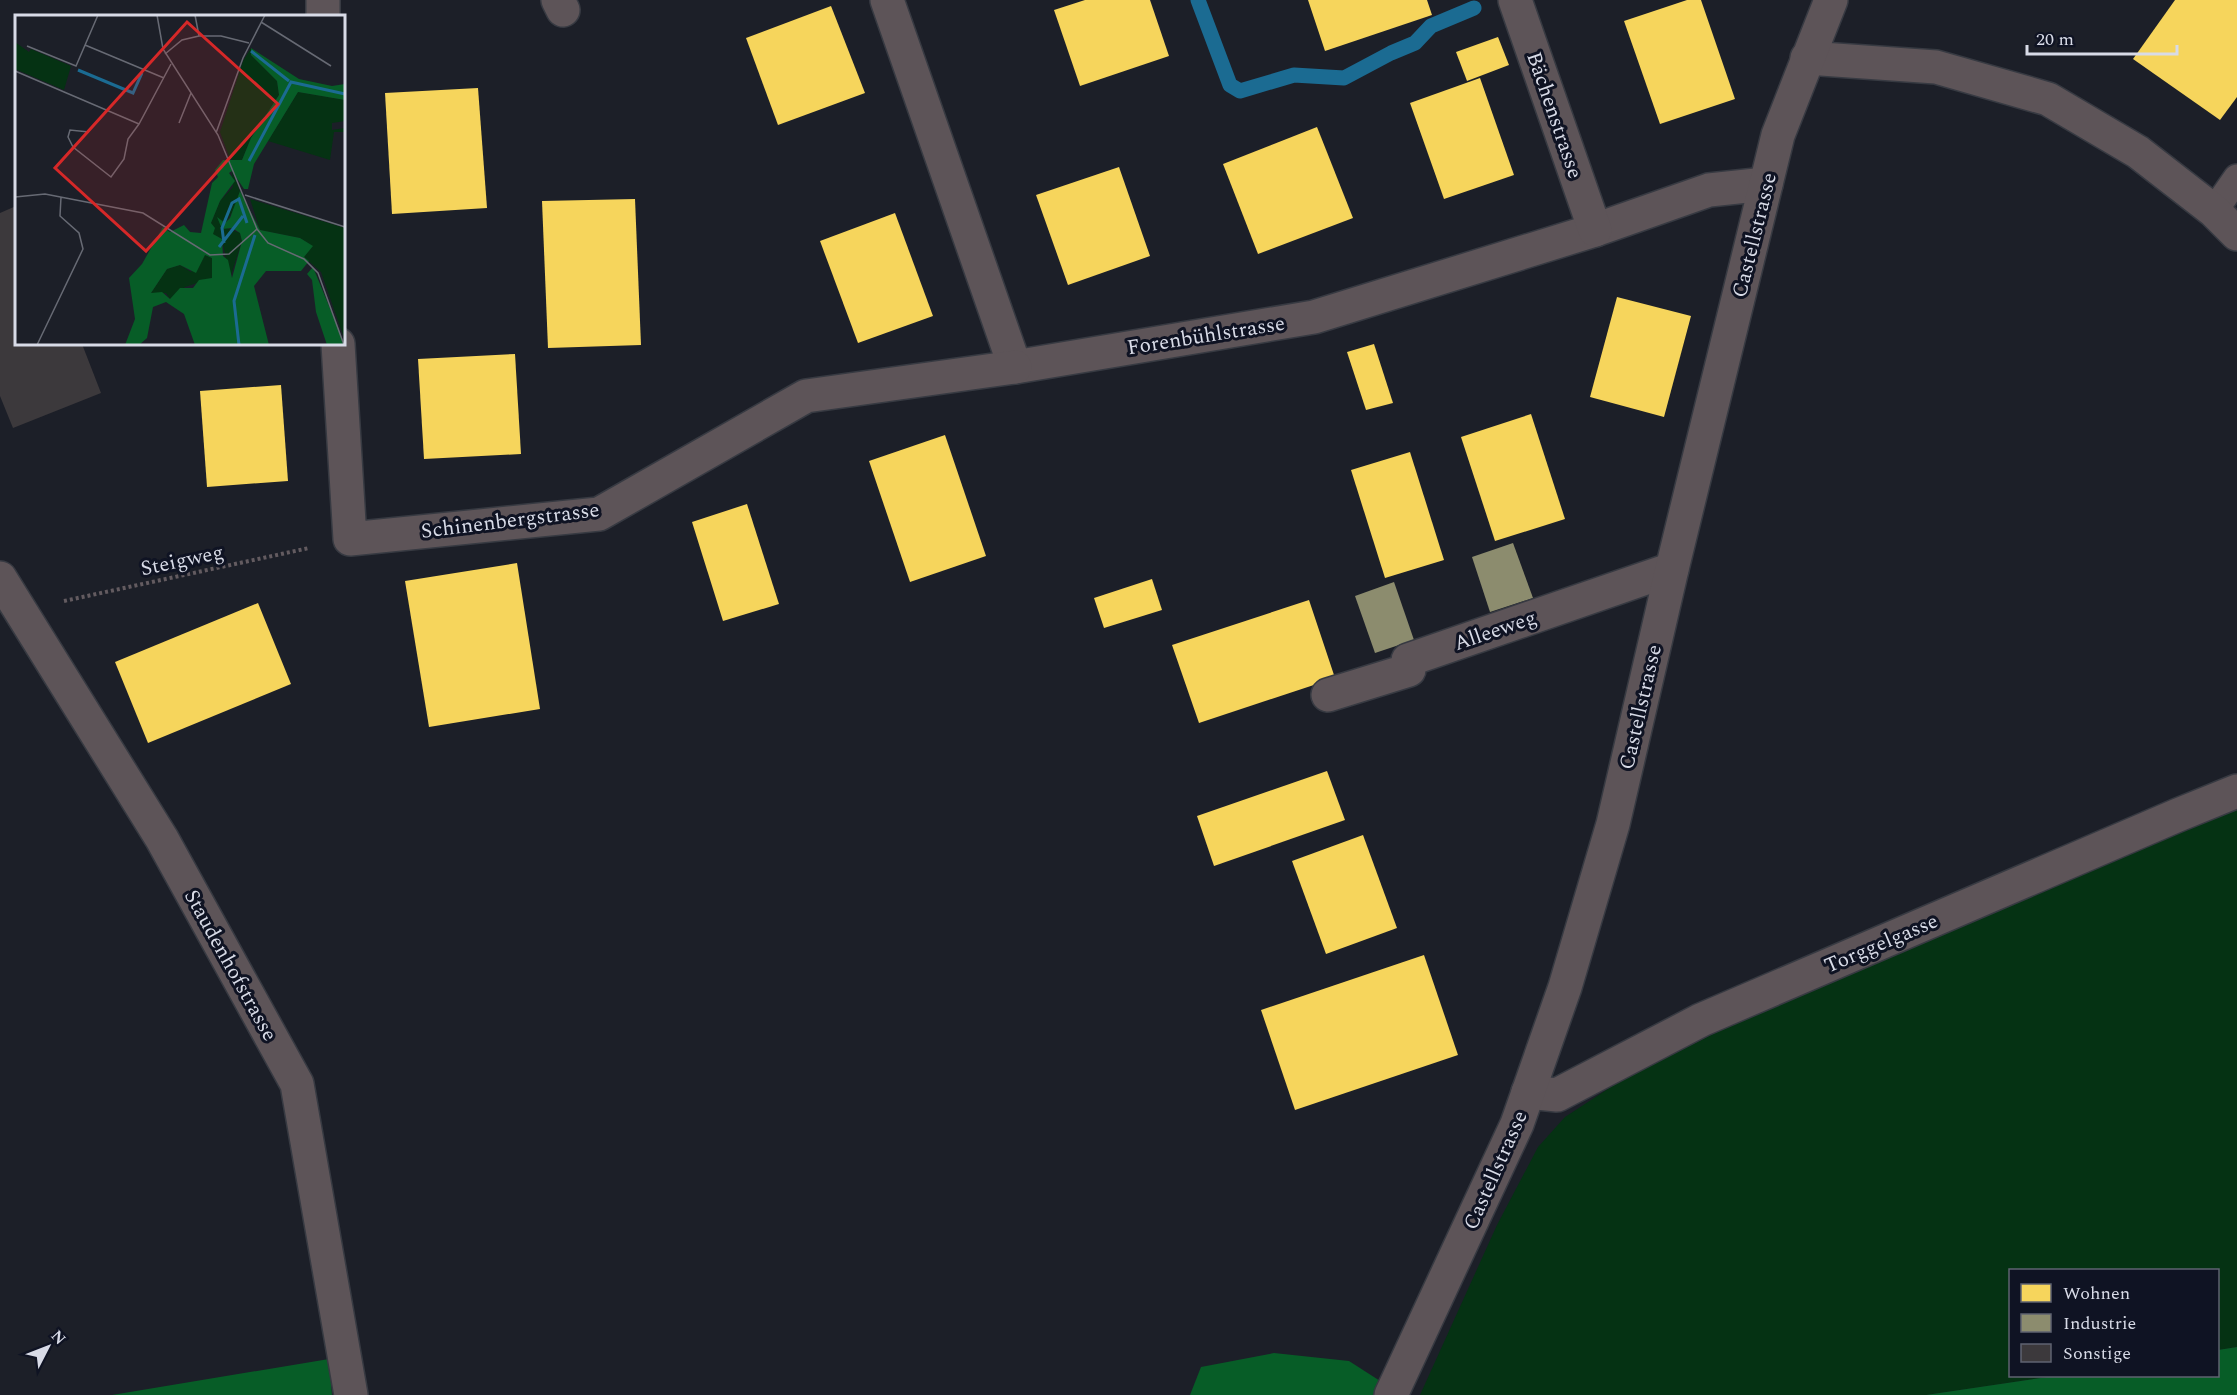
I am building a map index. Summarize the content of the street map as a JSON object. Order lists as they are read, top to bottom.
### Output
{
  "streets": {
    "street": [
      "Bächenstrasse",
      "Castellstrasse",
      "Forenbühlstrasse",
      "Schinenbergstrasse",
      "Alleeweg",
      "Torggelgasse",
      "Staudenhofstrasse"
    ],
    "path": ["Steigweg"]
  },
  "crossings": [
    ["Bächenstrasse", "Forenbühlstrasse"],
    ["Castellstrasse", "Forenbühlstrasse"],
    ["Castellstrasse", "Alleeweg"],
    ["Castellstrasse", "Torggelgasse"],
    ["Forenbühlstrasse", "Schinenbergstrasse"],
    ["Schinenbergstrasse", "Steigweg"],
    ["Steigweg", "Staudenhofstrasse"]
  ],
  "legend": ["Wohnen", "Industrie", "Sonstige"],
  "scale_bar": "20 m",
  "north": "top right"
}
